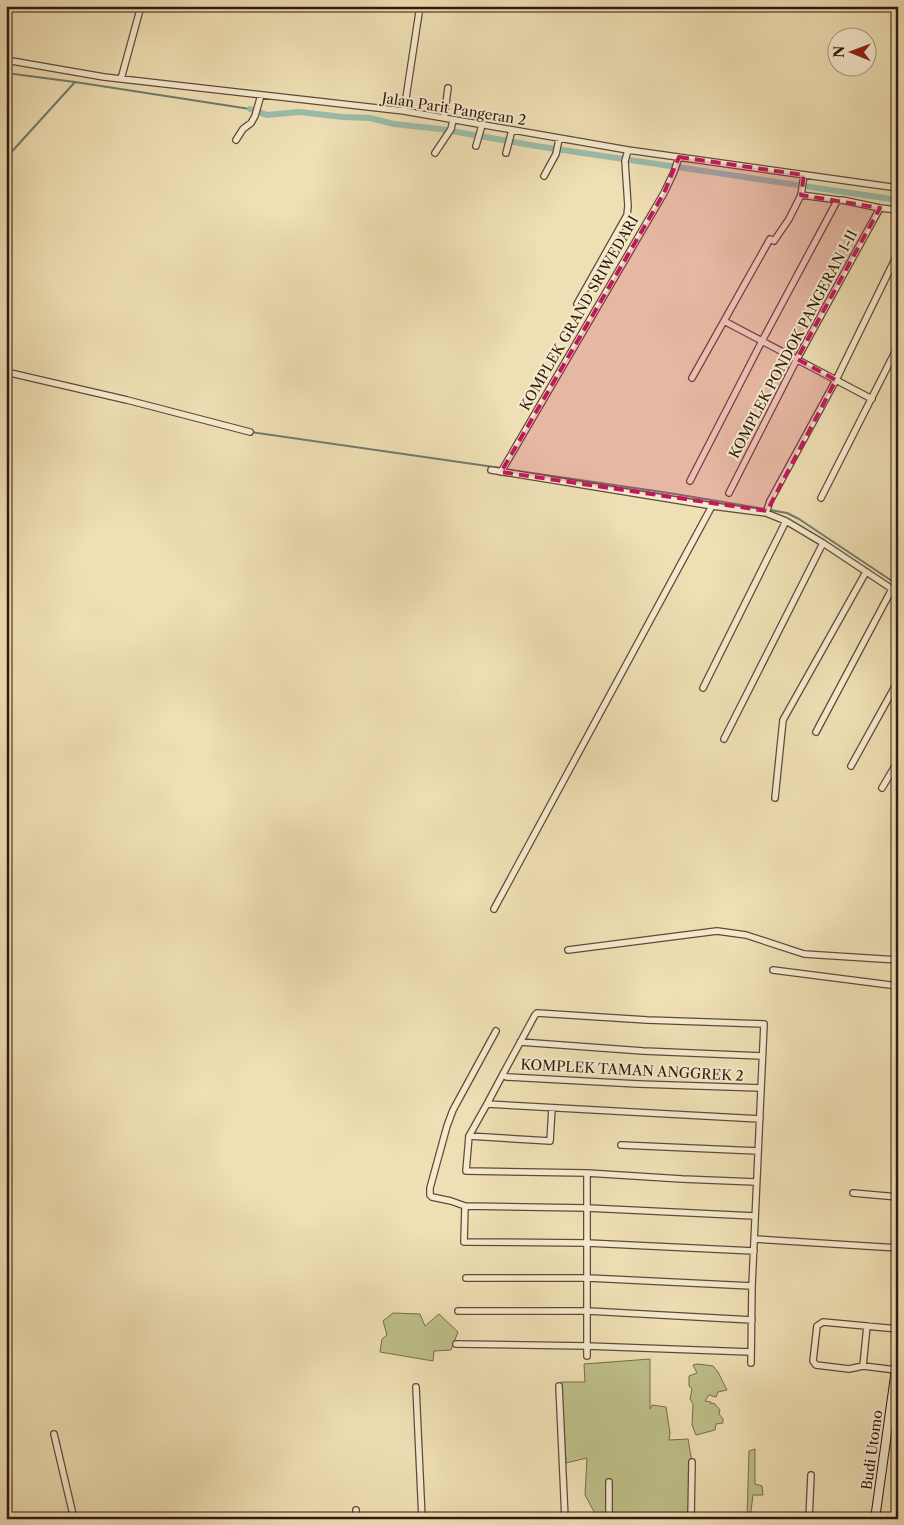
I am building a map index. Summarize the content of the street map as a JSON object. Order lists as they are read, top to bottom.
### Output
{
  "streets": {
    "street": [
      "Jalan Parit Pangeran 2",
      "KOMPLEK GRAND SRIWEDARI",
      "KOMPLEK PONDOK PANGERAN I-II",
      "KOMPLEK TAMAN ANGGREK 2",
      "Budi Utomo"
    ]
  },
  "crossings": [
    ["Jalan Parit Pangeran 2", "KOMPLEK GRAND SRIWEDARI"]
  ],
  "north": "left"
}
